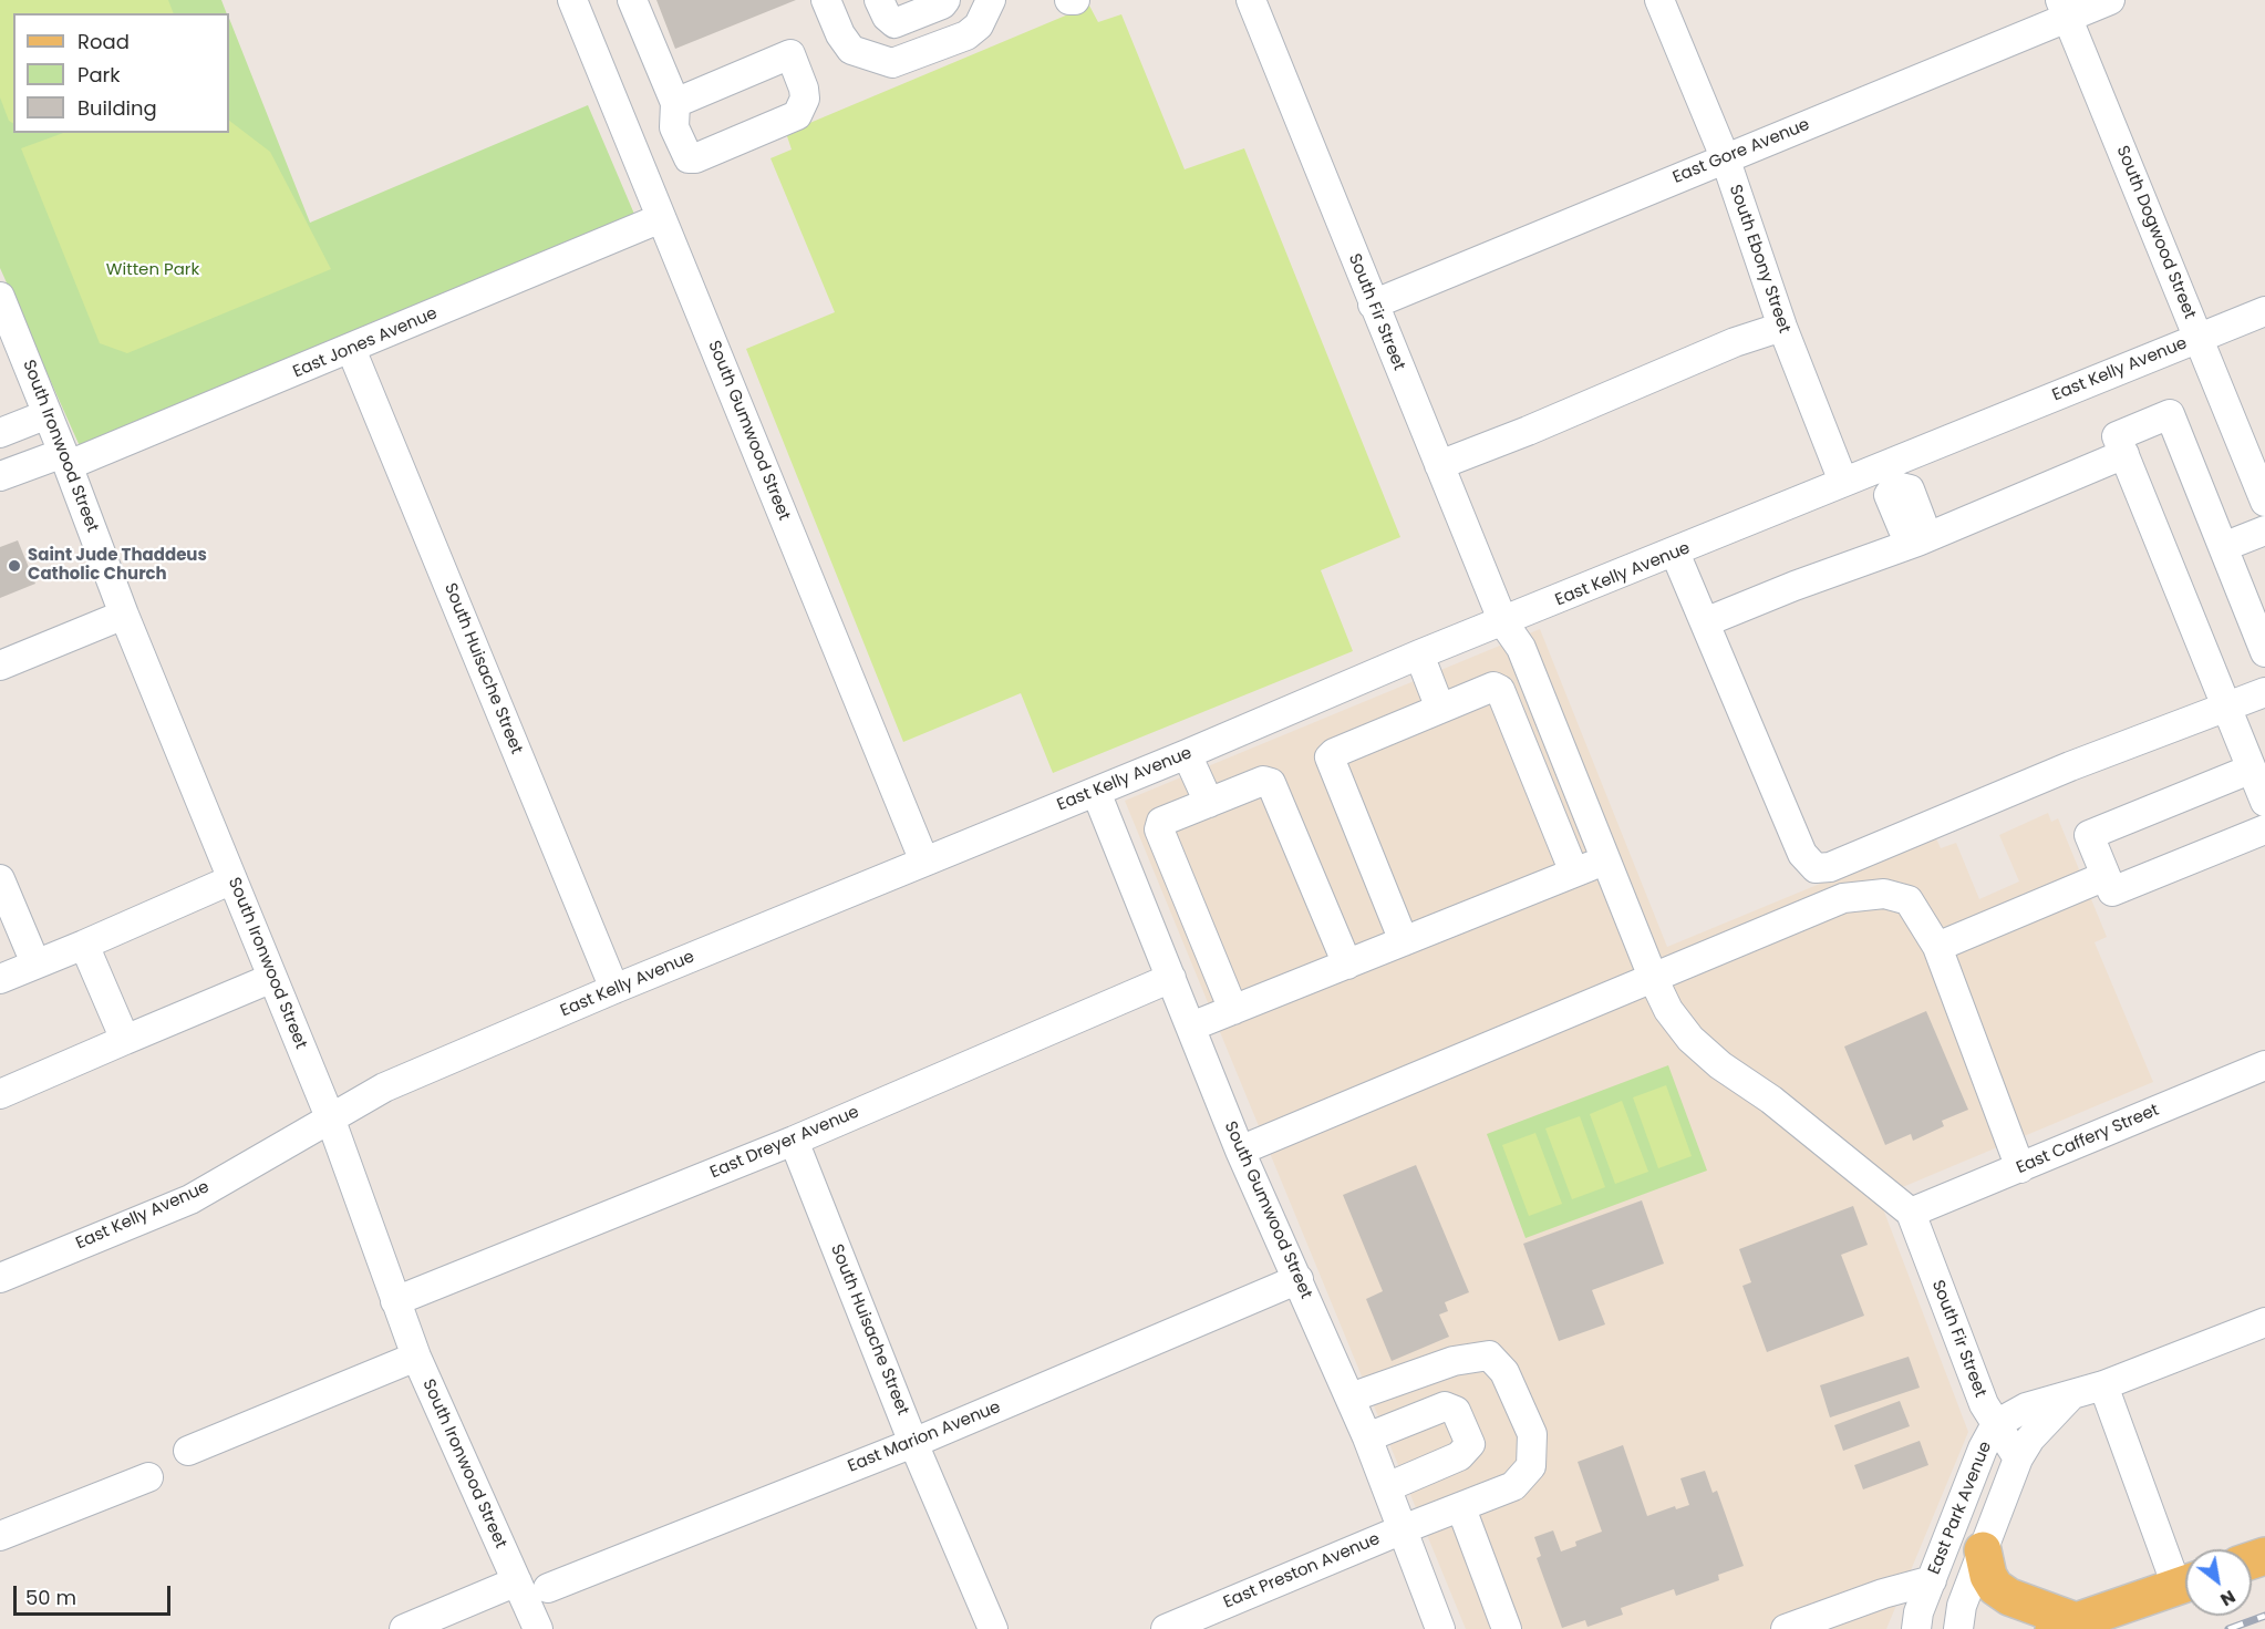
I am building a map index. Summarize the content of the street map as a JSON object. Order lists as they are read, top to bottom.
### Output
{
  "streets": {
    "street": [
      "East Gore Avenue",
      "South Dogwood Street",
      "South Ebony Street",
      "South Fir Street",
      "East Jones Avenue",
      "East Kelly Avenue",
      "South Gumwood Street",
      "South Ironwood Street",
      "South Huisache Street",
      "East Caffery Street",
      "East Dreyer Avenue",
      "East Marion Avenue",
      "East Park Avenue",
      "East Preston Avenue"
    ]
  },
  "crossings": [
    ["East Gore Avenue", "South Dogwood Street"],
    ["East Gore Avenue", "South Ebony Street"],
    ["East Gore Avenue", "South Fir Street"],
    ["South Dogwood Street", "East Kelly Avenue"],
    ["South Ebony Street", "East Kelly Avenue"],
    ["South Fir Street", "East Kelly Avenue"],
    ["South Fir Street", "East Caffery Street"],
    ["South Fir Street", "East Park Avenue"],
    ["East Jones Avenue", "South Gumwood Street"],
    ["East Jones Avenue", "South Ironwood Street"],
    ["East Jones Avenue", "South Huisache Street"],
    ["East Kelly Avenue", "South Gumwood Street"],
    ["East Kelly Avenue", "South Ironwood Street"],
    ["East Kelly Avenue", "South Huisache Street"],
    ["South Gumwood Street", "East Dreyer Avenue"],
    ["South Gumwood Street", "East Marion Avenue"],
    ["South Gumwood Street", "East Preston Avenue"],
    ["South Ironwood Street", "East Dreyer Avenue"],
    ["South Huisache Street", "East Dreyer Avenue"],
    ["South Huisache Street", "East Marion Avenue"]
  ],
  "parks": ["Witten Park"],
  "places": ["Saint Jude Thaddeus Catholic Church"],
  "legend": ["Road", "Park", "Building"],
  "scale_bar": "50 m",
  "north": "bottom right"
}
